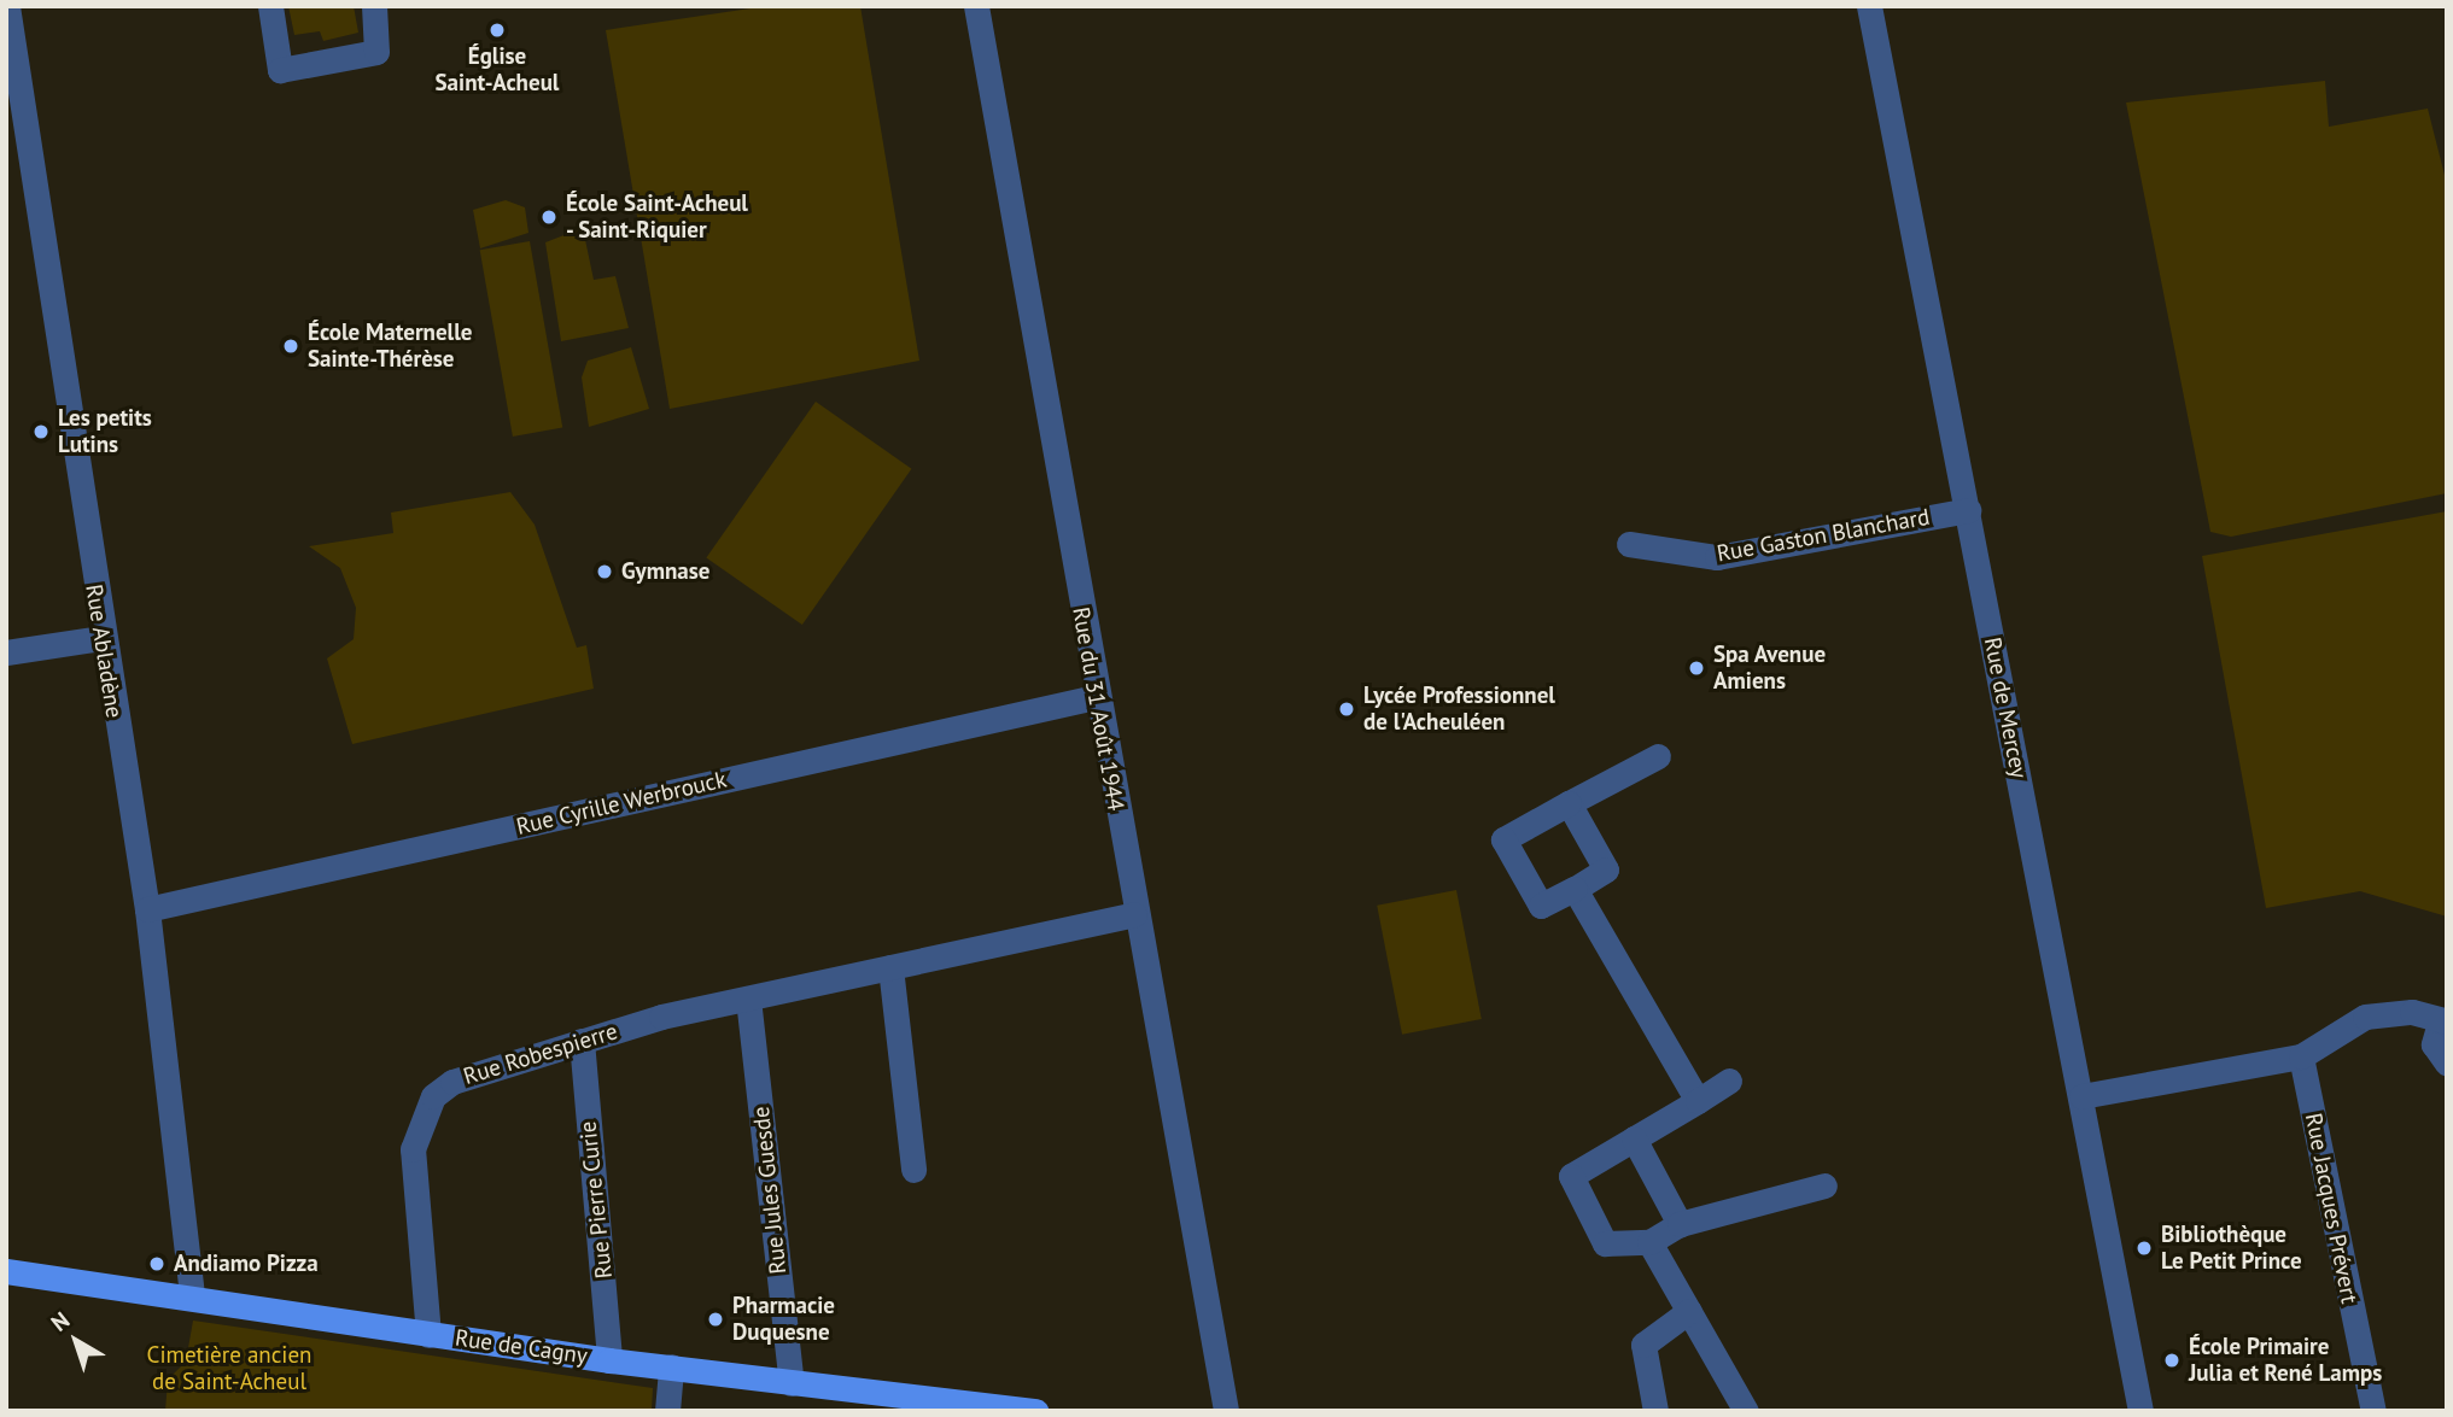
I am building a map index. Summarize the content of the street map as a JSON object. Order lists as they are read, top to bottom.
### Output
{
  "streets": {
    "main road": ["Rue de Cagny"],
    "street": [
      "Rue Gaston Blanchard",
      "Rue Abladène",
      "Rue de Mercey",
      "Rue du 31 Août 1944",
      "Rue Cyrille Werbrouck",
      "Rue Robespierre",
      "Rue Jules Guesde",
      "Rue Pierre Curie",
      "Rue Jacques Prévert"
    ]
  },
  "crossings": [
    ["Rue Gaston Blanchard", "Rue de Mercey"],
    ["Rue Abladène", "Rue Cyrille Werbrouck"],
    ["Rue Abladène", "Rue de Cagny"],
    ["Rue du 31 Août 1944", "Rue Cyrille Werbrouck"],
    ["Rue du 31 Août 1944", "Rue Robespierre"],
    ["Rue Robespierre", "Rue Jules Guesde"],
    ["Rue Robespierre", "Rue Pierre Curie"],
    ["Rue Robespierre", "Rue de Cagny"],
    ["Rue Jules Guesde", "Rue de Cagny"],
    ["Rue Pierre Curie", "Rue de Cagny"]
  ],
  "parks": ["Cimetière ancien de Saint-Acheul"],
  "places": [
    "Église Saint-Acheul",
    "École Saint-Acheul - Saint-Riquier",
    "École Maternelle Sainte-Thérèse",
    "Les petits Lutins",
    "Gymnase",
    "Spa Avenue Amiens",
    "Lycée Professionnel de l'Acheuléen",
    "Bibliothèque Le Petit Prince",
    "Andiamo Pizza",
    "Pharmacie Duquesne",
    "École Primaire Julia et René Lamps"
  ],
  "north": "top left"
}
